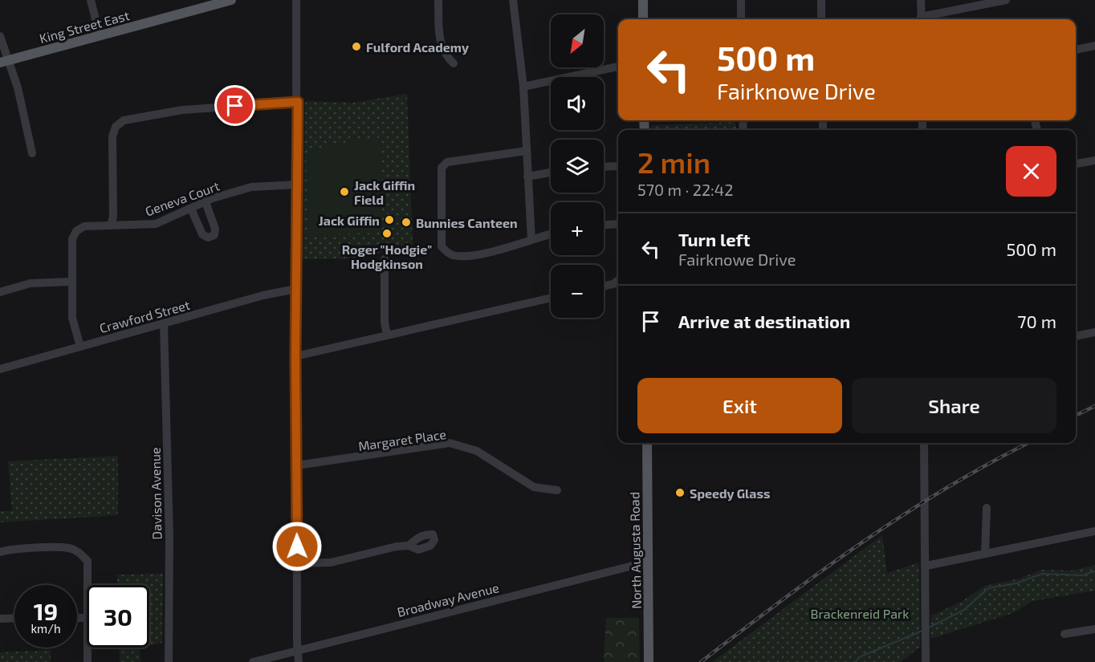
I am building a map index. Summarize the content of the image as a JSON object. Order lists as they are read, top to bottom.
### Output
{
  "streets": {
    "main road": ["King Street East", "North Augusta Road"],
    "street": [
      "Geneva Court",
      "Crawford Street",
      "Margaret Place",
      "Davison Avenue",
      "Broadway Avenue"
    ]
  },
  "crossings": [
    ["Geneva Court", "Crawford Street"],
    ["Crawford Street", "Davison Avenue"],
    ["North Augusta Road", "Broadway Avenue"]
  ],
  "parks": ["Brackenreid Park"],
  "places": [
    "Fulford Academy",
    "Jack Giffin Field",
    "Jack Giffin",
    "Bunnies Canteen",
    "Roger \"Hodgie\" Hodgkinson",
    "Speedy Glass"
  ],
  "north": "bottom left",
  "page": {
    "map_buttons": ["+", "−"],
    "turn": ["500 m", "Fairknowe Drive"],
    "heading": ["2 min", "570 m · 22:42"],
    "list": [
      {
        "name": "Turn left",
        "note": "Fairknowe Drive",
        "value": "500 m"
      },
      {
        "name": "Arrive at destination",
        "value": "70 m"
      }
    ],
    "buttons": ["Exit", "Share"],
    "speed": "19 km/h",
    "limit": "30"
  }
}
